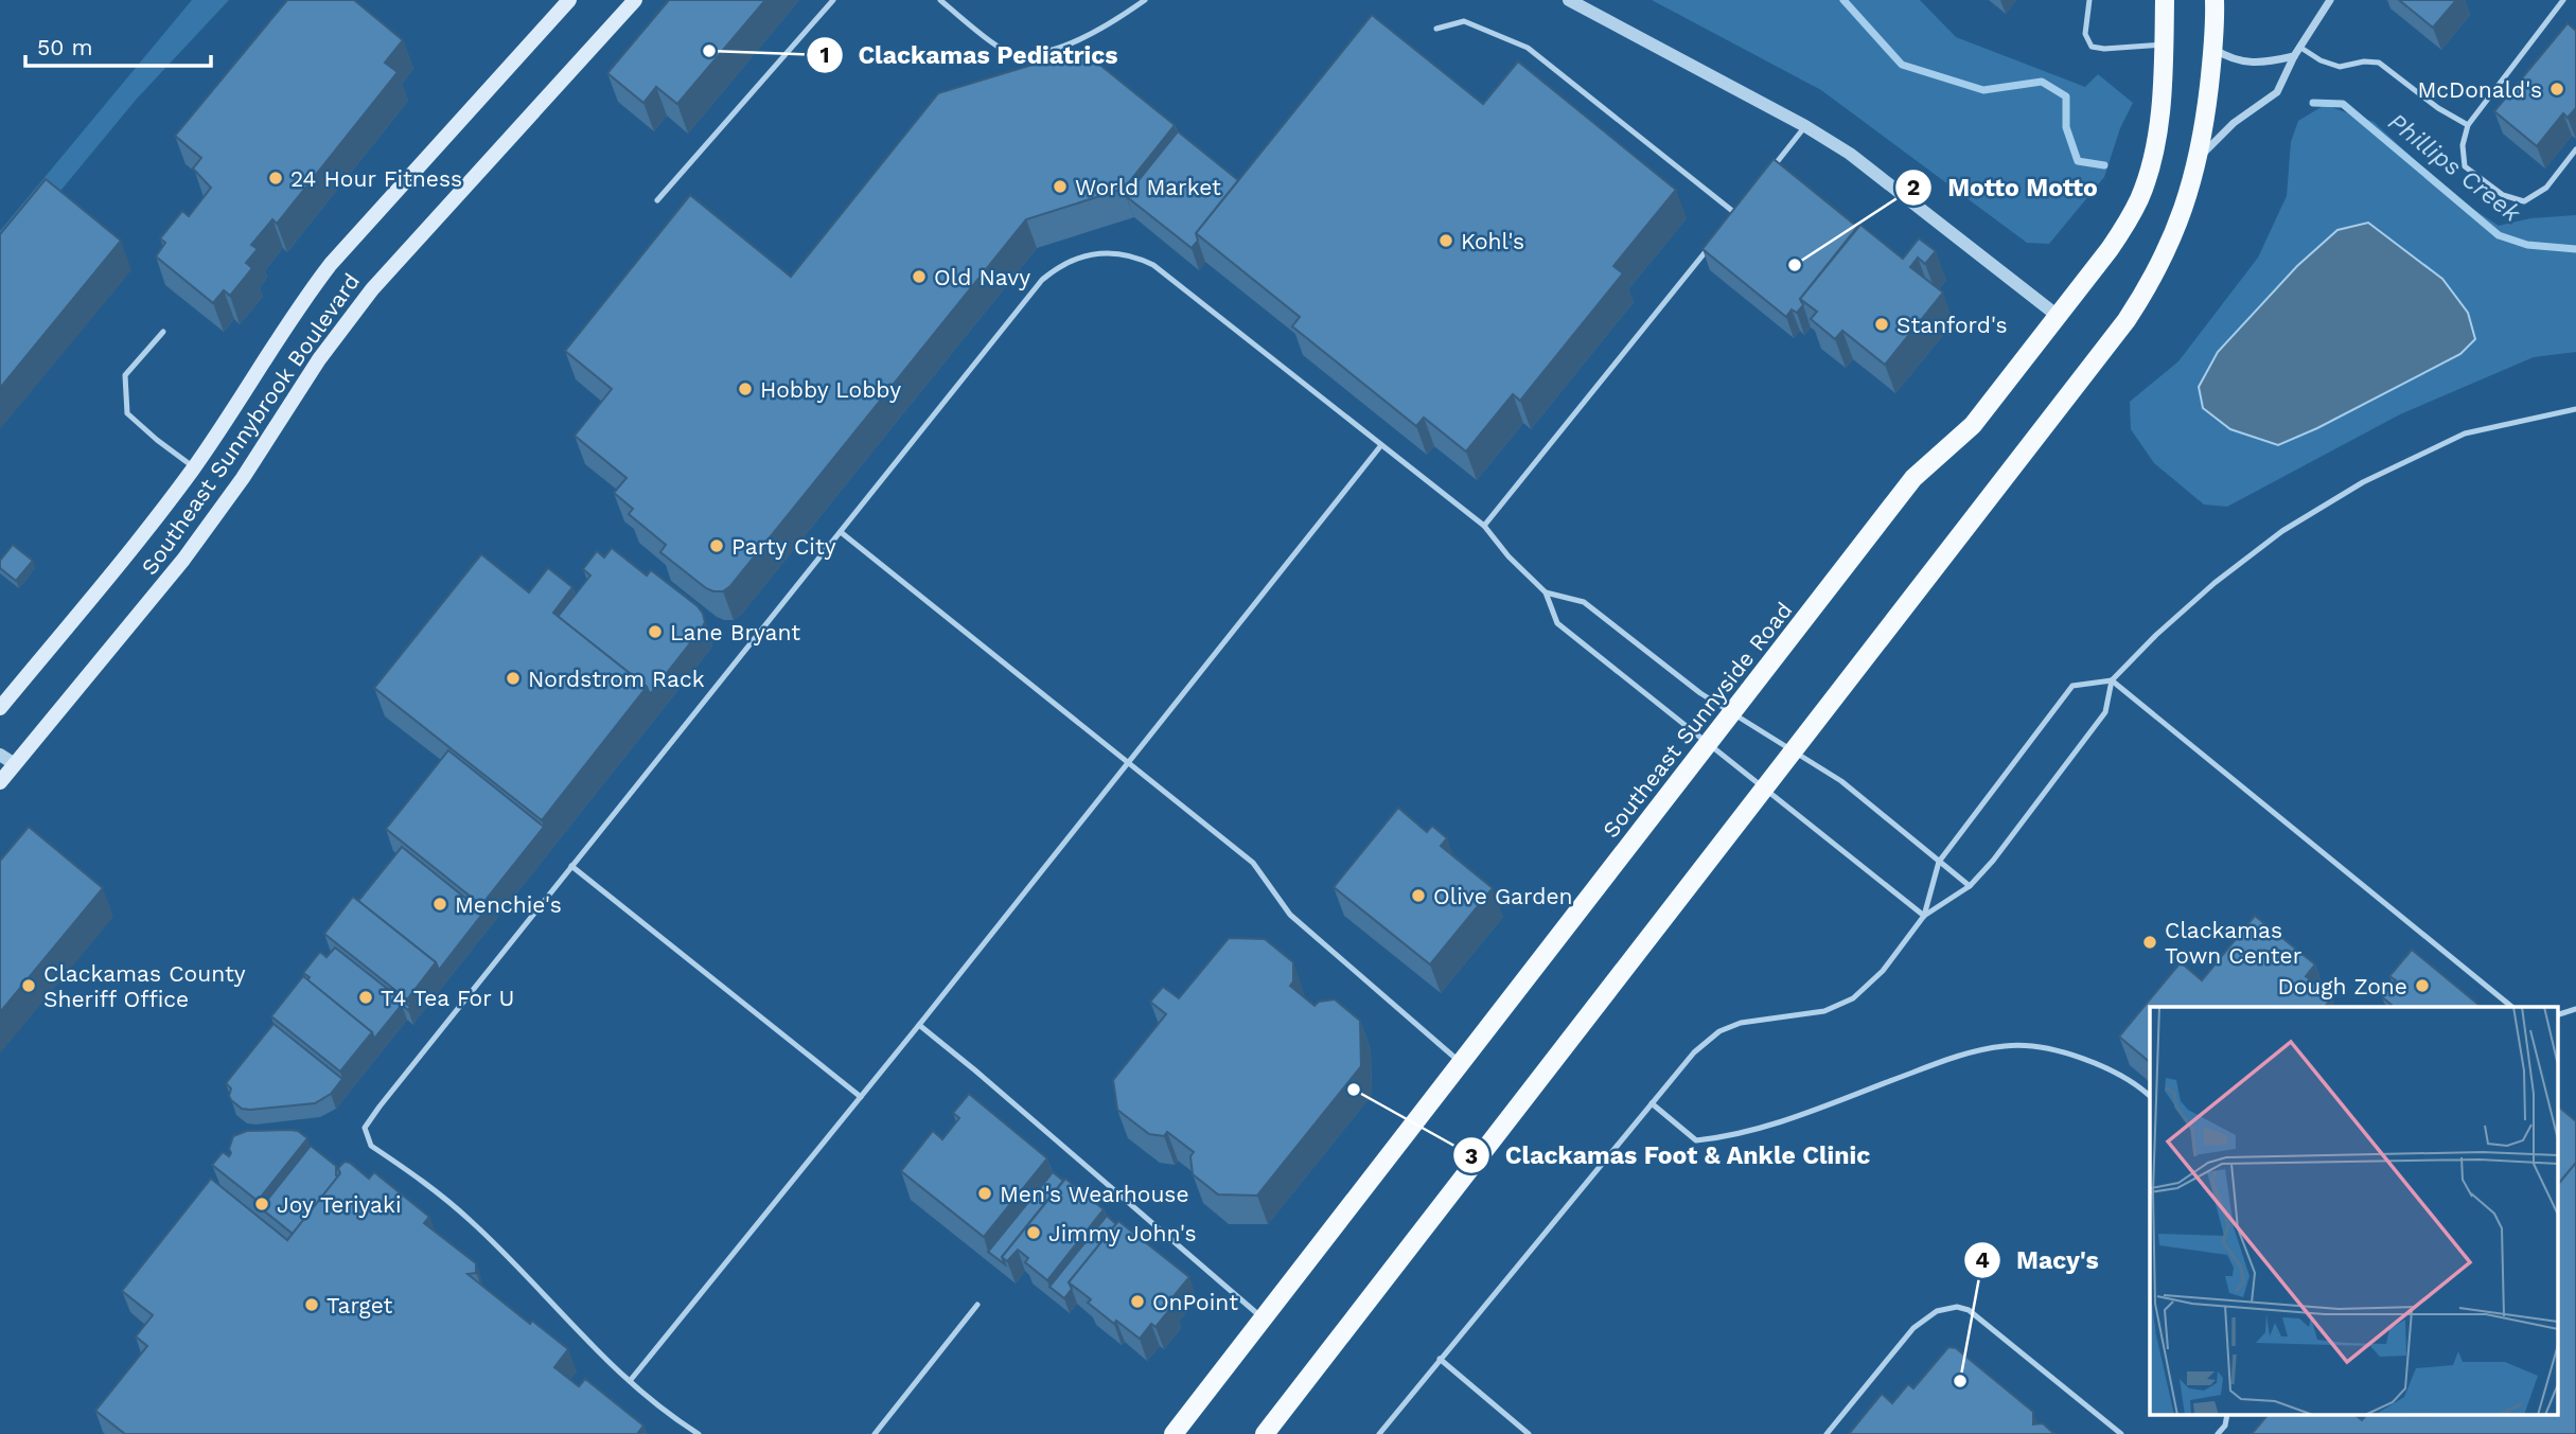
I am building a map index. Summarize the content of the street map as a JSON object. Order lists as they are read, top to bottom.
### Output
{
  "streets": {
    "main road": ["Southeast Sunnybrook Boulevard", "Southeast Sunnyside Road"]
  },
  "water": ["Phillips Creek"],
  "places": [
    "Clackamas Pediatrics",
    "McDonald's",
    "24 Hour Fitness",
    "World Market",
    "Kohl's",
    "Motto Motto",
    "Old Navy",
    "Stanford's",
    "Hobby Lobby",
    "Party City",
    "Lane Bryant",
    "Nordstrom Rack",
    "Olive Garden",
    "Menchie's",
    "Clackamas Town Center",
    "Clackamas County Sheriff Office",
    "Dough Zone",
    "T4 Tea For U",
    "Clackamas Foot & Ankle Clinic",
    "Men's Wearhouse",
    "Joy Teriyaki",
    "Jimmy John's",
    "OnPoint",
    "Target",
    "Macy's"
  ],
  "scale_bar": "50 m"
}
